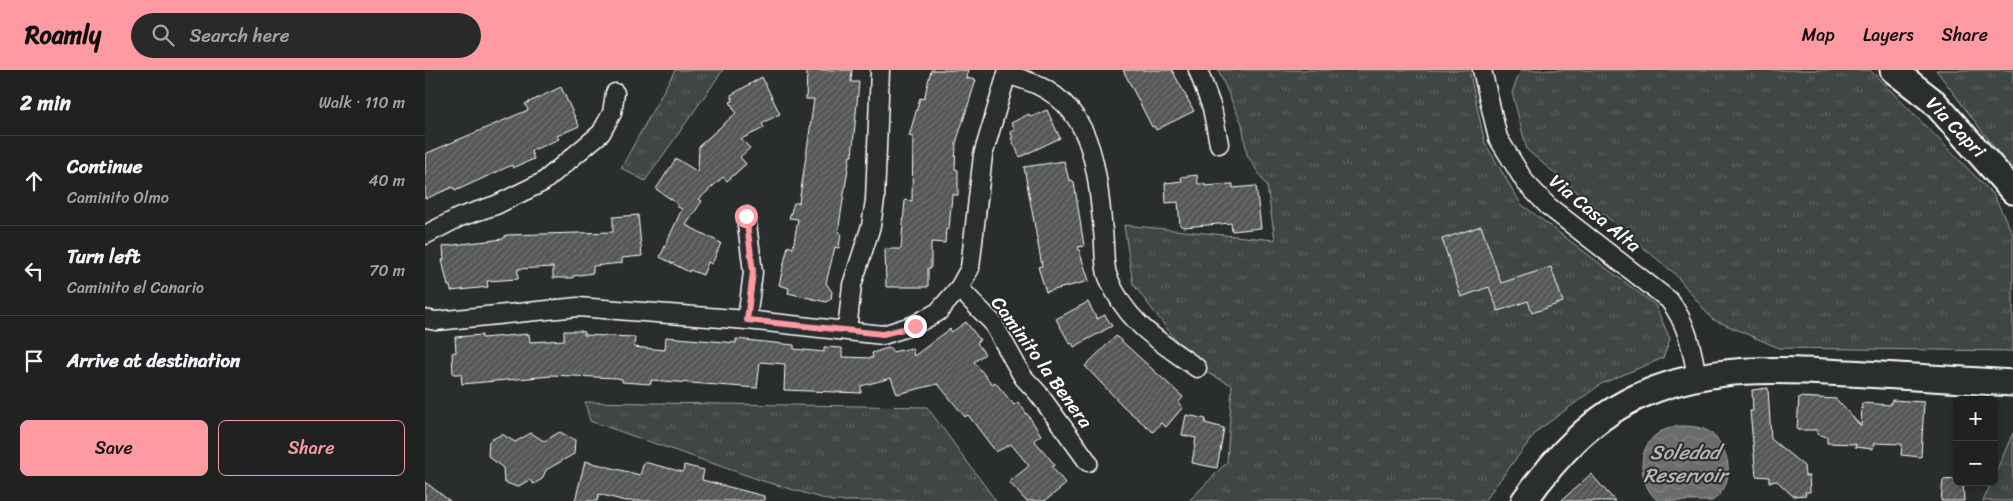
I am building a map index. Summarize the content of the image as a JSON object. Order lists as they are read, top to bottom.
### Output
{
  "streets": {
    "street": ["Via Capri", "Via Casa Alta", "Caminito la Benera"]
  },
  "water": ["Soledad Reservoir"],
  "page": {
    "header": "Roamly",
    "search": "Search here",
    "nav": ["Map", "Layers", "Share"],
    "heading": ["2 min", "Walk · 110 m"],
    "list": [
      ["Continue", "Caminito Olmo", "40 m"],
      ["Turn left", "Caminito el Canario", "70 m"],
      "Arrive at destination"
    ],
    "map_buttons": ["+", "−"],
    "buttons": ["Save", "Share"]
  }
}
